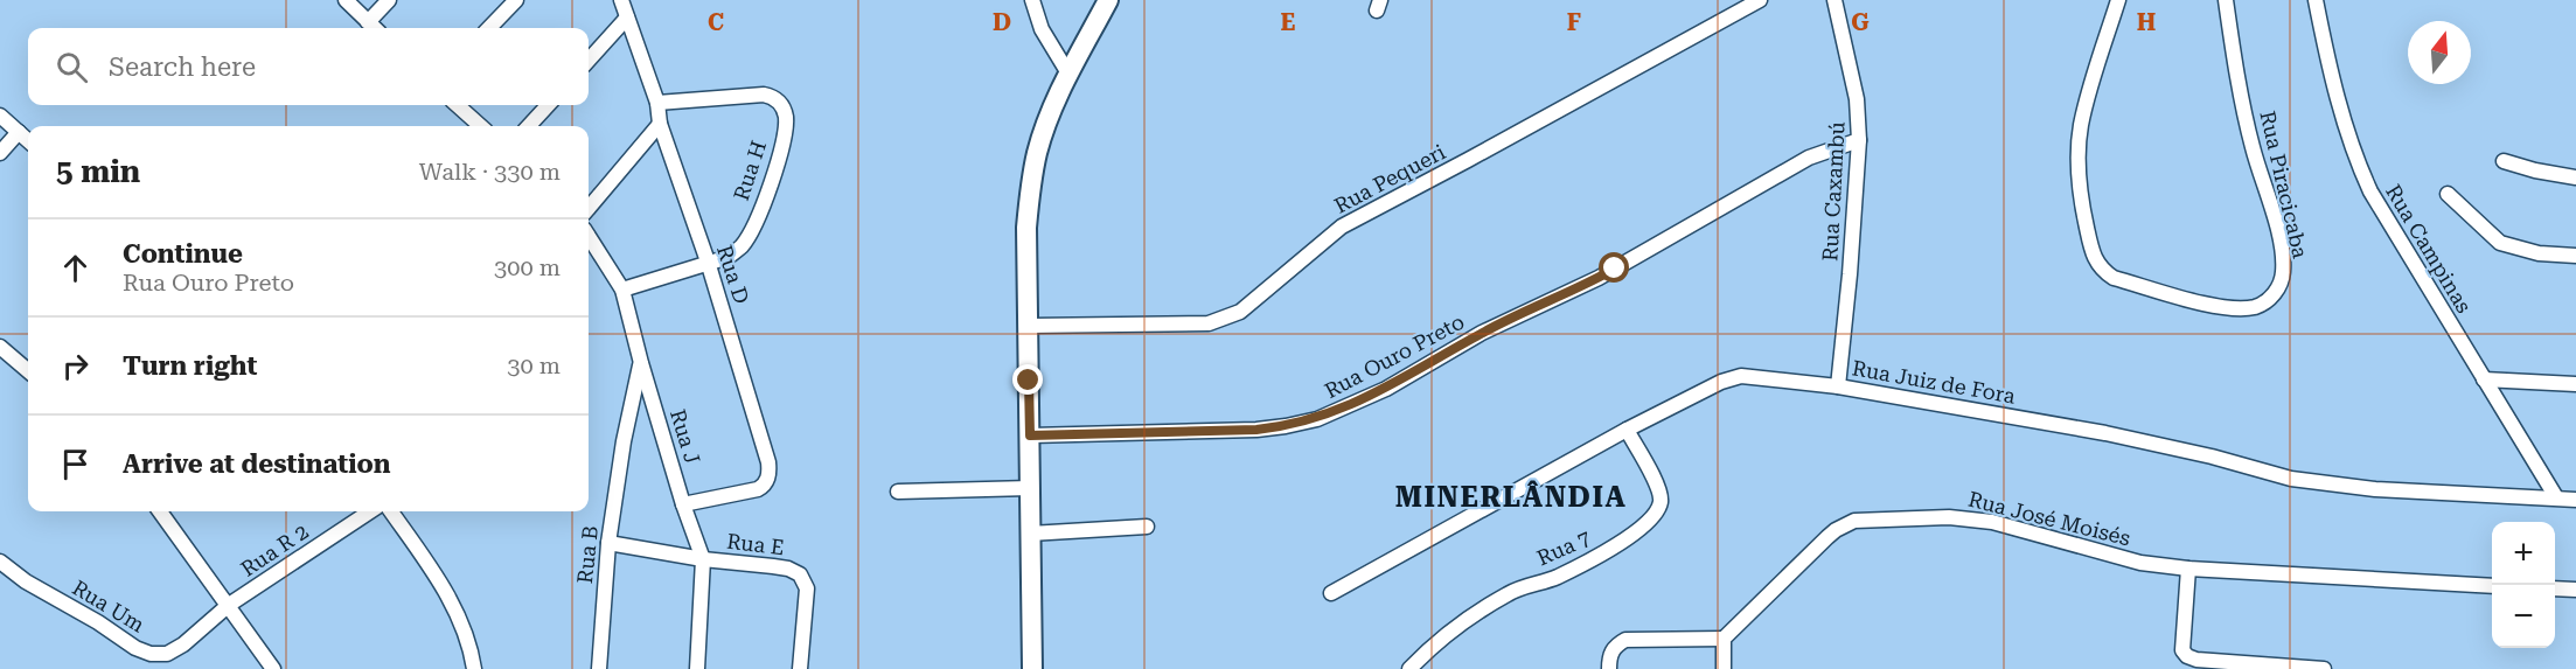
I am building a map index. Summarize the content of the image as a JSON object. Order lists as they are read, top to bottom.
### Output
{
  "streets": {
    "street": [
      "Rua H",
      "Rua Pequeri",
      "Rua Piracicaba",
      "Rua Caxambú",
      "Rua Campinas",
      "Rua D",
      "Rua Ouro Preto",
      "Rua Juiz de Fora",
      "Rua J",
      "Rua José Moisés",
      "Rua E",
      "Rua 7",
      "Rua R 2",
      "Rua B",
      "Rua Um"
    ]
  },
  "crossings": [
    ["Rua H", "Rua D"],
    ["Rua H", "Rua J"],
    ["Rua Caxambú", "Rua Ouro Preto"],
    ["Rua Caxambú", "Rua Juiz de Fora"],
    ["Rua Campinas", "Rua Juiz de Fora"],
    ["Rua D", "Rua J"],
    ["Rua Juiz de Fora", "Rua 7"],
    ["Rua J", "Rua E"],
    ["Rua J", "Rua B"],
    ["Rua E", "Rua B"],
    ["Rua R 2", "Rua Um"]
  ],
  "districts": ["MINERLÂNDIA"],
  "north": "top",
  "page": {
    "search": "Search here",
    "heading": ["5 min", "Walk · 330 m"],
    "list": [
      ["Continue", "Rua Ouro Preto", "300 m"],
      ["Turn right", "30 m"],
      "Arrive at destination"
    ],
    "map_buttons": ["+", "−"]
  },
  "grid": {
    "columns": [
      "C",
      "D",
      "E",
      "F",
      "G",
      "H"
    ]
  }
}
